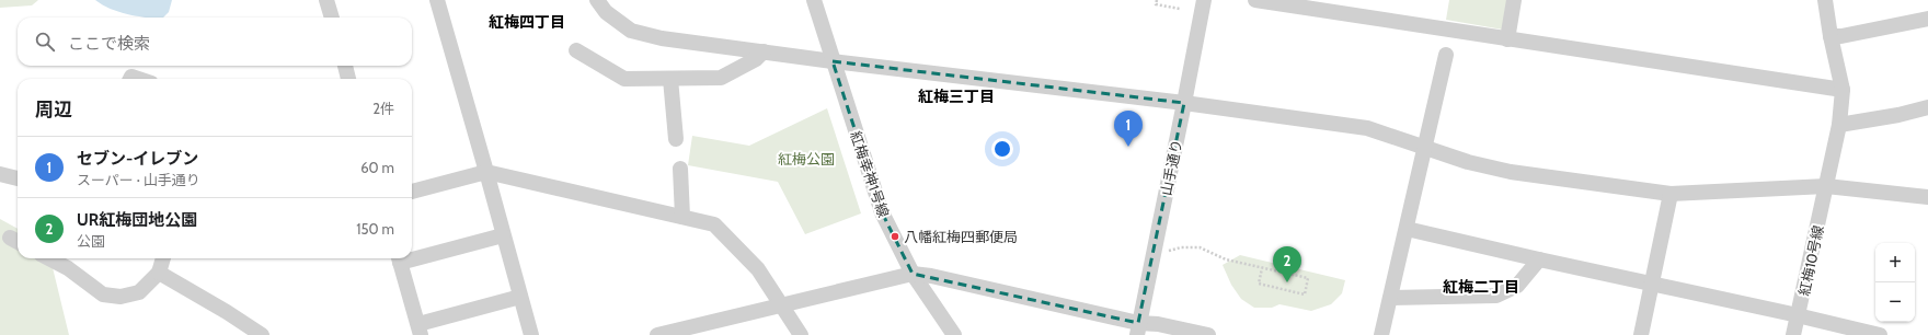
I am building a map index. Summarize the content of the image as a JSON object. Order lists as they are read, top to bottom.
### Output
{
  "streets": {
    "street": ["山手通り", "紅梅幸神1号線", "紅梅10号線"]
  },
  "districts": ["紅梅四丁目", "紅梅三丁目", "紅梅二丁目"],
  "parks": ["紅梅公園"],
  "places": ["八幡紅梅四郵便局"],
  "page": {
    "search": "ここで検索",
    "heading": ["周辺", "2件"],
    "pins": ["1", "2"],
    "list": [
      {
        "mark": "1",
        "name": "セブン-イレブン",
        "note": "スーパー · 山手通り",
        "value": "60 m"
      },
      {
        "mark": "2",
        "name": "UR紅梅団地公園",
        "note": "公園",
        "value": "150 m"
      }
    ],
    "map_buttons": ["+", "−"]
  }
}
